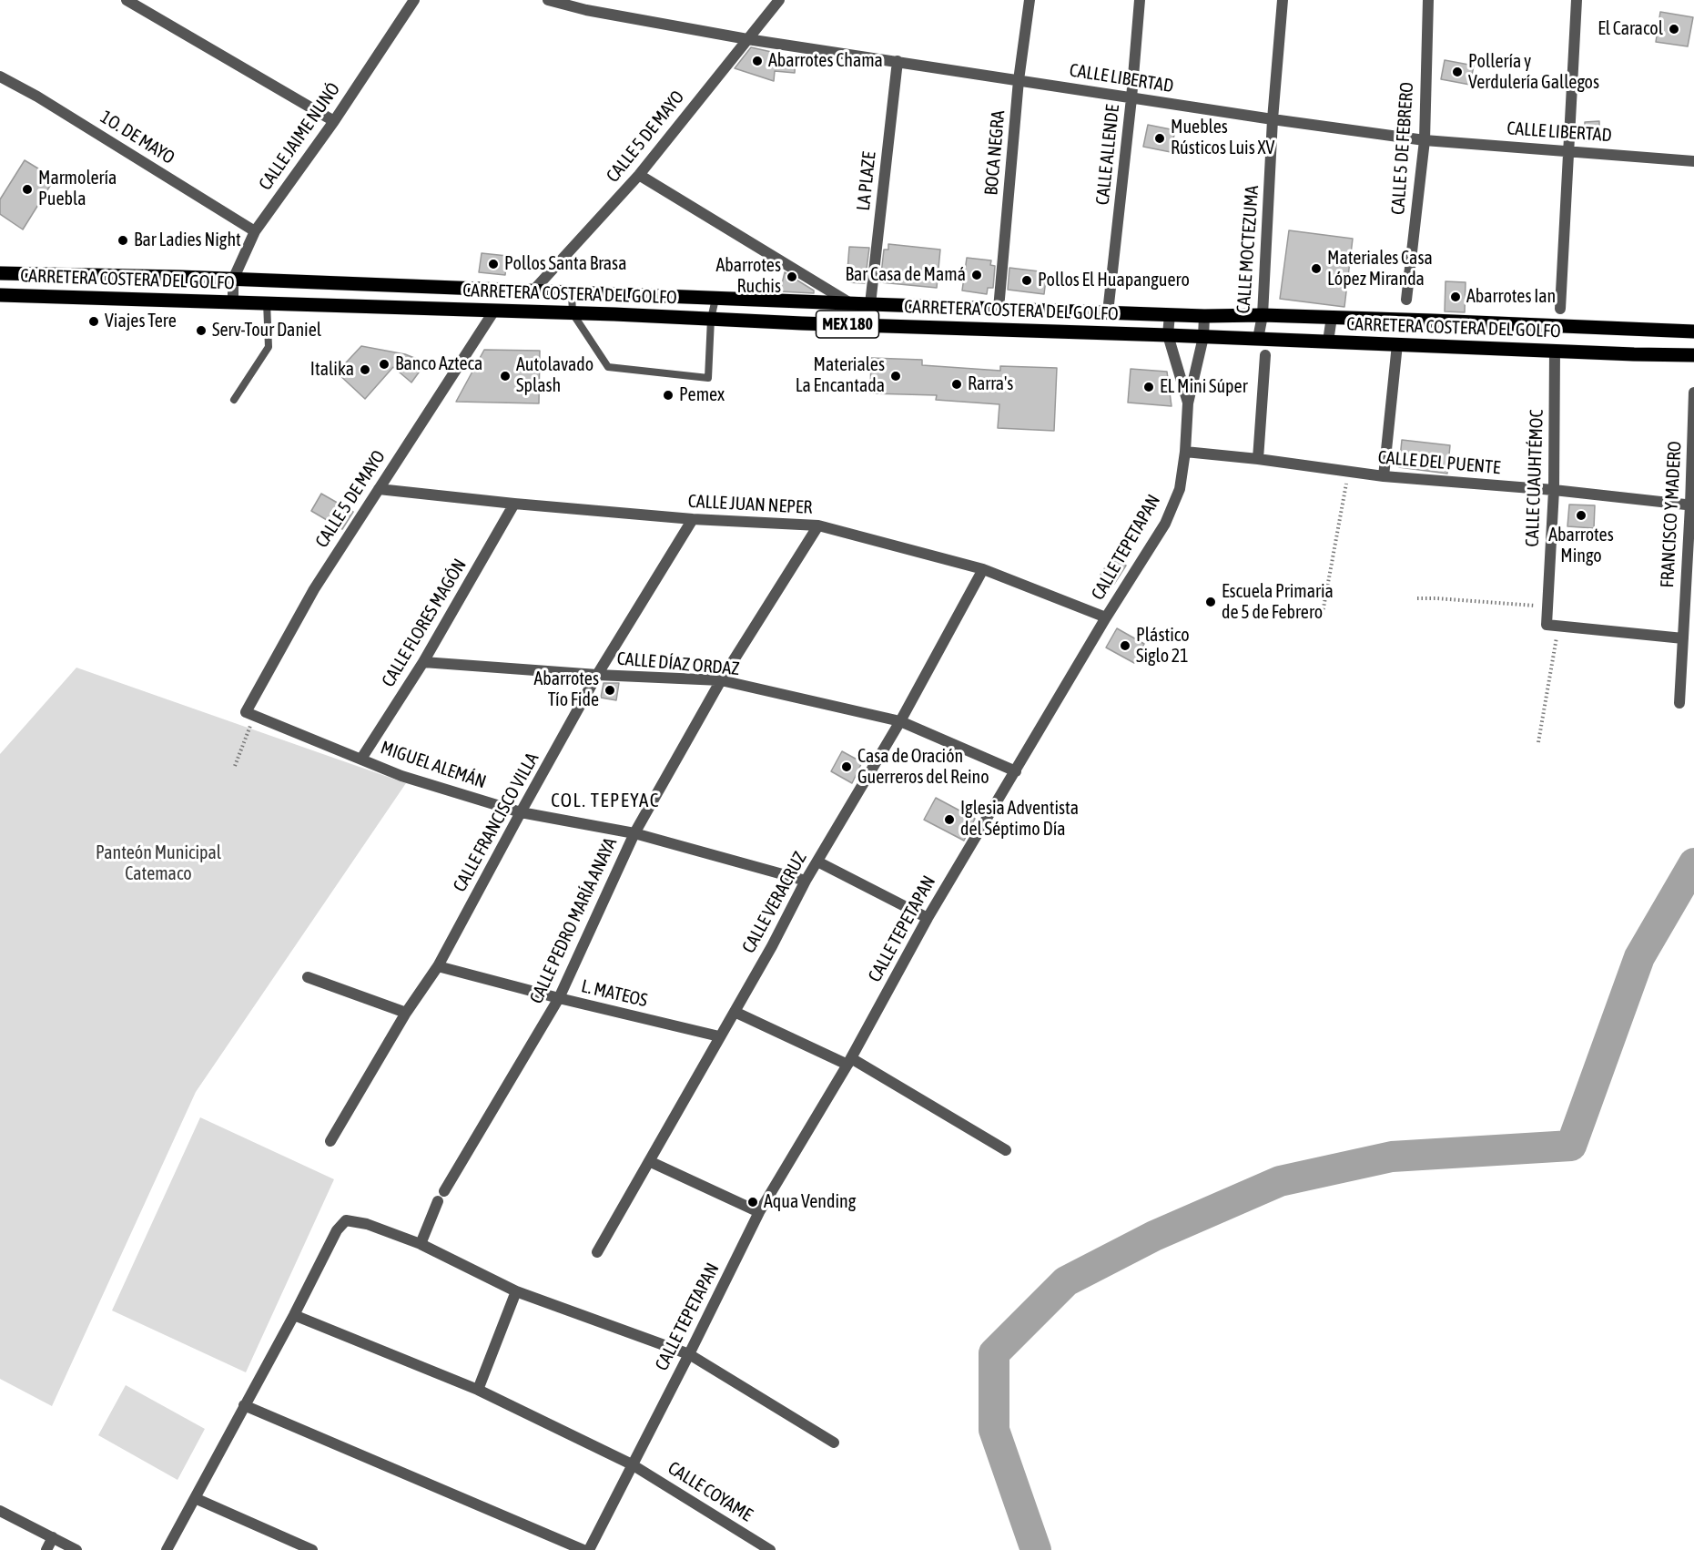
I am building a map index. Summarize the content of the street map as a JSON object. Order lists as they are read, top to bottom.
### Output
{
  "streets": {
    "main road": ["CARRETERA COSTERA DEL GOLFO", "MEX 180"],
    "street": [
      "CALLE LIBERTAD",
      "CALLE JAIME NUNÓ",
      "CALLE 5 DE MAYO",
      "1O. DE MAYO",
      "CALLE 5 DE FEBRERO",
      "BOCA NEGRA",
      "CALLE ALLENDE",
      "LA PLAZE",
      "CALLE MOCTEZUMA",
      "CALLE DEL PUENTE",
      "CALLE CUAUHTÉMOC",
      "CALLE JUAN NEPER",
      "FRANCISCO Y MADERO",
      "CALLE TEPETAPAN",
      "CALLE FLORES MAGÓN",
      "CALLE DÍAZ ORDAZ",
      "MIGUEL ALEMÁN",
      "CALLE FRANCISCO VILLA",
      "CALLE VERACRUZ",
      "CALLE PEDRO MARÍA ANAYA",
      "L. MATEOS",
      "CALLE COYAME"
    ]
  },
  "crossings": [
    ["CALLE LIBERTAD", "CALLE 5 DE MAYO"],
    ["CALLE LIBERTAD", "CALLE 5 DE FEBRERO"],
    ["CALLE LIBERTAD", "BOCA NEGRA"],
    ["CALLE LIBERTAD", "CALLE ALLENDE"],
    ["CALLE LIBERTAD", "LA PLAZE"],
    ["CALLE LIBERTAD", "CALLE MOCTEZUMA"],
    ["CALLE JAIME NUNÓ", "1O. DE MAYO"],
    ["CALLE JAIME NUNÓ", "CARRETERA COSTERA DEL GOLFO"],
    ["CALLE 5 DE MAYO", "CARRETERA COSTERA DEL GOLFO"],
    ["CALLE 5 DE MAYO", "CALLE JUAN NEPER"],
    ["CALLE 5 DE MAYO", "MIGUEL ALEMÁN"],
    ["BOCA NEGRA", "CARRETERA COSTERA DEL GOLFO"],
    ["CALLE ALLENDE", "CARRETERA COSTERA DEL GOLFO"],
    ["LA PLAZE", "CARRETERA COSTERA DEL GOLFO"],
    ["CALLE MOCTEZUMA", "CARRETERA COSTERA DEL GOLFO"],
    ["CARRETERA COSTERA DEL GOLFO", "CALLE CUAUHTÉMOC"],
    ["CARRETERA COSTERA DEL GOLFO", "CALLE TEPETAPAN"],
    ["CALLE DEL PUENTE", "CALLE CUAUHTÉMOC"],
    ["CALLE DEL PUENTE", "FRANCISCO Y MADERO"],
    ["CALLE DEL PUENTE", "CALLE TEPETAPAN"],
    ["CALLE JUAN NEPER", "CALLE TEPETAPAN"],
    ["CALLE JUAN NEPER", "CALLE FLORES MAGÓN"],
    ["CALLE JUAN NEPER", "CALLE FRANCISCO VILLA"],
    ["CALLE JUAN NEPER", "CALLE VERACRUZ"],
    ["CALLE JUAN NEPER", "CALLE PEDRO MARÍA ANAYA"],
    ["CALLE TEPETAPAN", "CALLE DÍAZ ORDAZ"],
    ["CALLE TEPETAPAN", "CALLE COYAME"],
    ["CALLE FLORES MAGÓN", "CALLE DÍAZ ORDAZ"],
    ["CALLE FLORES MAGÓN", "MIGUEL ALEMÁN"],
    ["CALLE DÍAZ ORDAZ", "CALLE FRANCISCO VILLA"],
    ["CALLE DÍAZ ORDAZ", "CALLE VERACRUZ"],
    ["CALLE DÍAZ ORDAZ", "CALLE PEDRO MARÍA ANAYA"],
    ["MIGUEL ALEMÁN", "CALLE FRANCISCO VILLA"],
    ["MIGUEL ALEMÁN", "CALLE VERACRUZ"],
    ["MIGUEL ALEMÁN", "CALLE PEDRO MARÍA ANAYA"],
    ["CALLE FRANCISCO VILLA", "L. MATEOS"],
    ["CALLE VERACRUZ", "L. MATEOS"],
    ["CALLE PEDRO MARÍA ANAYA", "L. MATEOS"]
  ],
  "districts": ["COL. TEPEYAC"],
  "parks": ["Panteón Municipal Catemaco"],
  "places": [
    "El Caracol",
    "Abarrotes Chama",
    "Pollería y Verdulería Gallegos",
    "Muebles Rústicos Luis XV",
    "Marmolería Puebla",
    "Bar Ladies Night",
    "Pollos Santa Brasa",
    "Materiales Casa López Miranda",
    "Bar Casa de Mamá",
    "Abarrotes Ruchis",
    "Pollos El Huapanguero",
    "Abarrotes Ian",
    "Viajes Tere",
    "Serv-Tour Daniel",
    "Banco Azteca",
    "Italika",
    "Autolavado Splash",
    "Materiales La Encantada",
    "Rarra's",
    "EL Mini Súper",
    "Pemex",
    "Abarrotes Mingo",
    "Escuela Primaria de 5 de Febrero",
    "Plástico Siglo 21",
    "Abarrotes Tío Fide",
    "Casa de Oración Guerreros del Reino",
    "Iglesia Adventista del Séptimo Día",
    "Aqua Vending"
  ]
}
